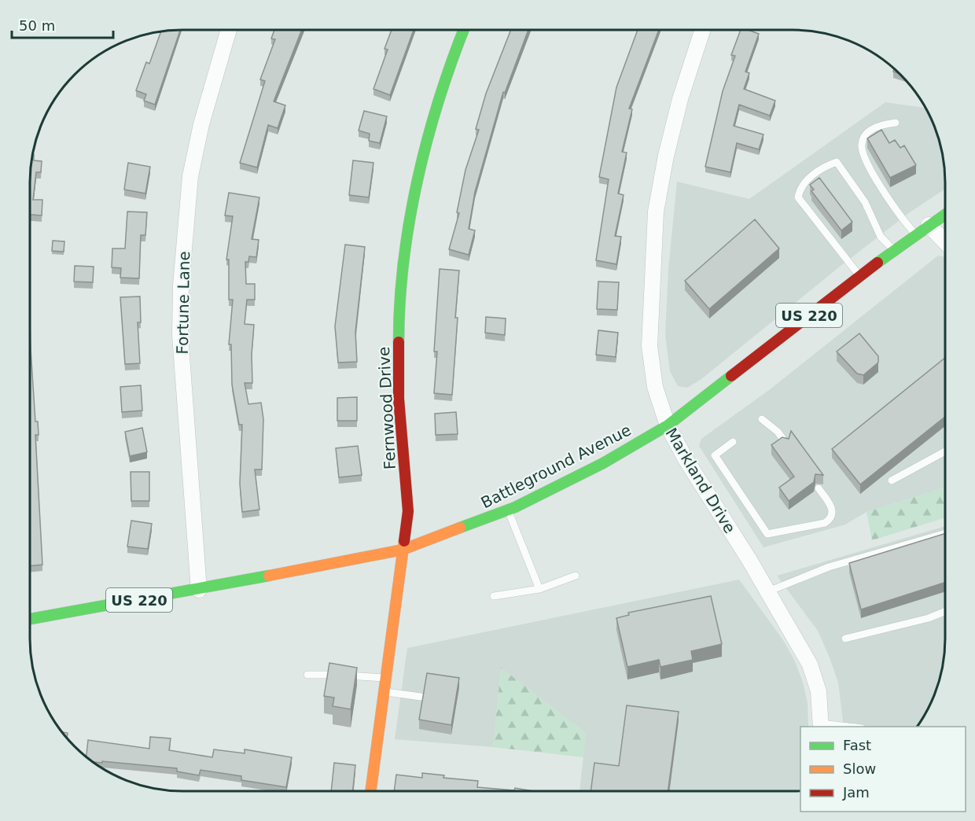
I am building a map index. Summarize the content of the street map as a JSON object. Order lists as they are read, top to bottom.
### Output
{
  "streets": {
    "main road": ["US 220", "Fernwood Drive", "Battleground Avenue"],
    "street": ["Fortune Lane", "Markland Drive"]
  },
  "crossings": [
    ["Fortune Lane", "Battleground Avenue"],
    ["Fernwood Drive", "Battleground Avenue"],
    ["Battleground Avenue", "Markland Drive"]
  ],
  "legend": ["Fast", "Slow", "Jam"],
  "scale_bar": "50 m"
}
